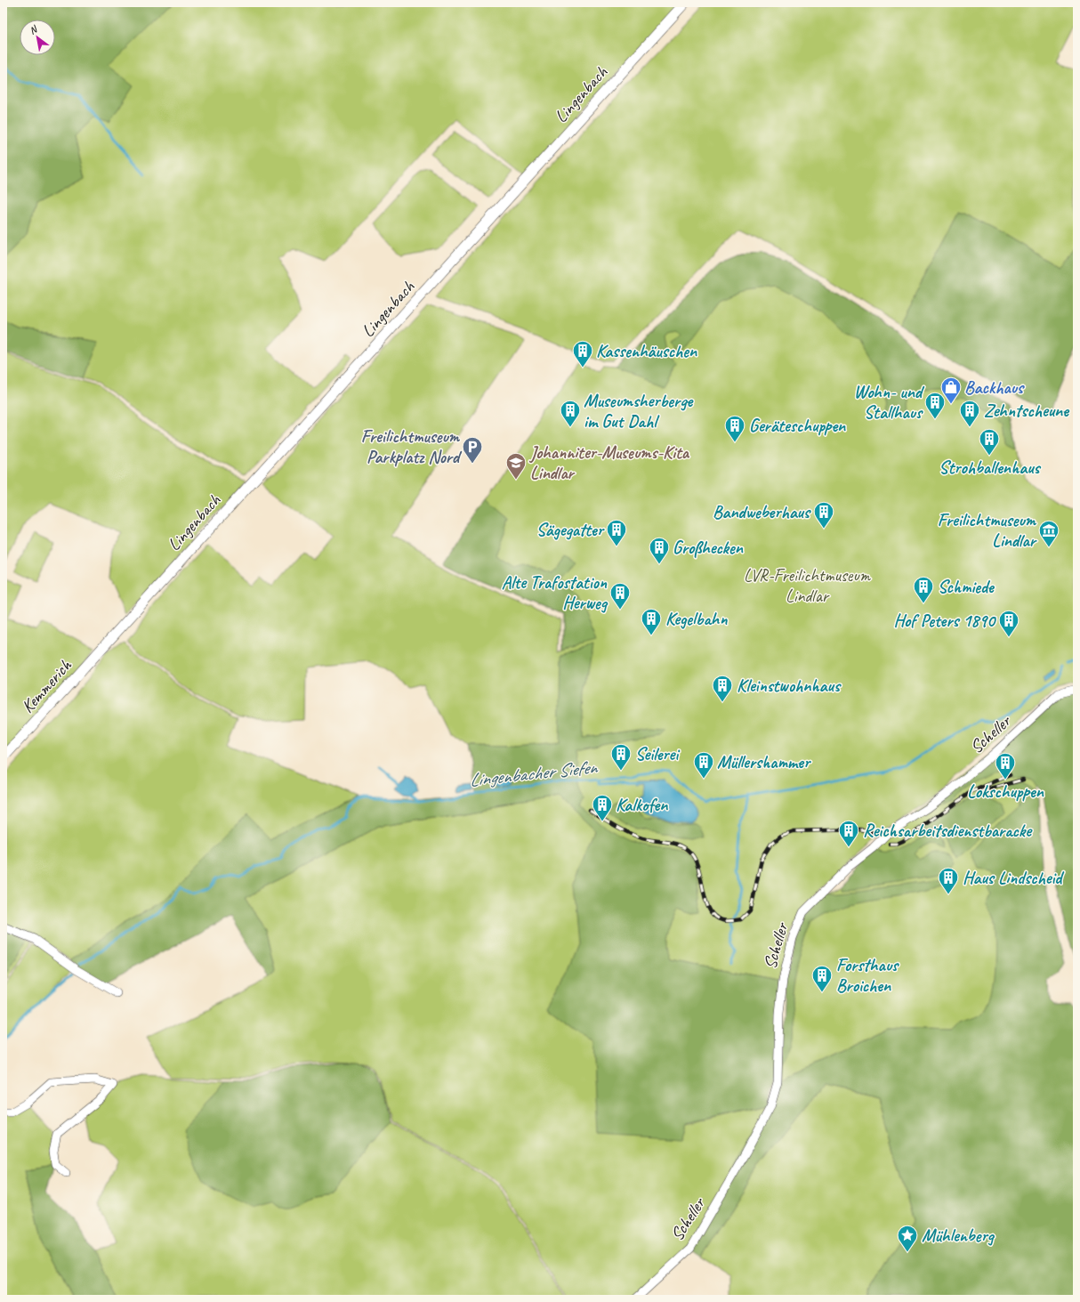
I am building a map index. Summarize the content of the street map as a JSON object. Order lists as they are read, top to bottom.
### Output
{
  "streets": {
    "street": ["Lingenbach", "Kemmerich", "Scheller"]
  },
  "crossings": [
    ["Lingenbach", "Kemmerich"]
  ],
  "water": ["Lingenbacher Siefen"],
  "parks": ["LVR-Freilichtmuseum Lindlar"],
  "places": {
    "building": [
      "Kassenhäuschen",
      "Wohn- und Stallhaus",
      "Museumsherberge im Gut Dahl",
      "Zehntscheune",
      "Geräteschuppen",
      "Strohballenhaus",
      "Bandweberhaus",
      "Sägegatter",
      "Großhecken",
      "Schmiede",
      "Alte Trafostation Herweg",
      "Kegelbahn",
      "Hof Peters 1890",
      "Kleinstwohnhaus",
      "Seilerei",
      "Müllershammer",
      "Lokschuppen",
      "Kalkofen",
      "Reichsarbeitsdienstbaracke",
      "Haus Lindscheid",
      "Forsthaus Broichen"
    ],
    "shop": ["Backhaus"],
    "parking": ["Freilichtmuseum Parkplatz Nord"],
    "school or university": ["Johanniter-Museums-Kita Lindlar"],
    "museum": ["Freilichtmuseum Lindlar"],
    "place": ["Mühlenberg"]
  },
  "north": "top left"
}
